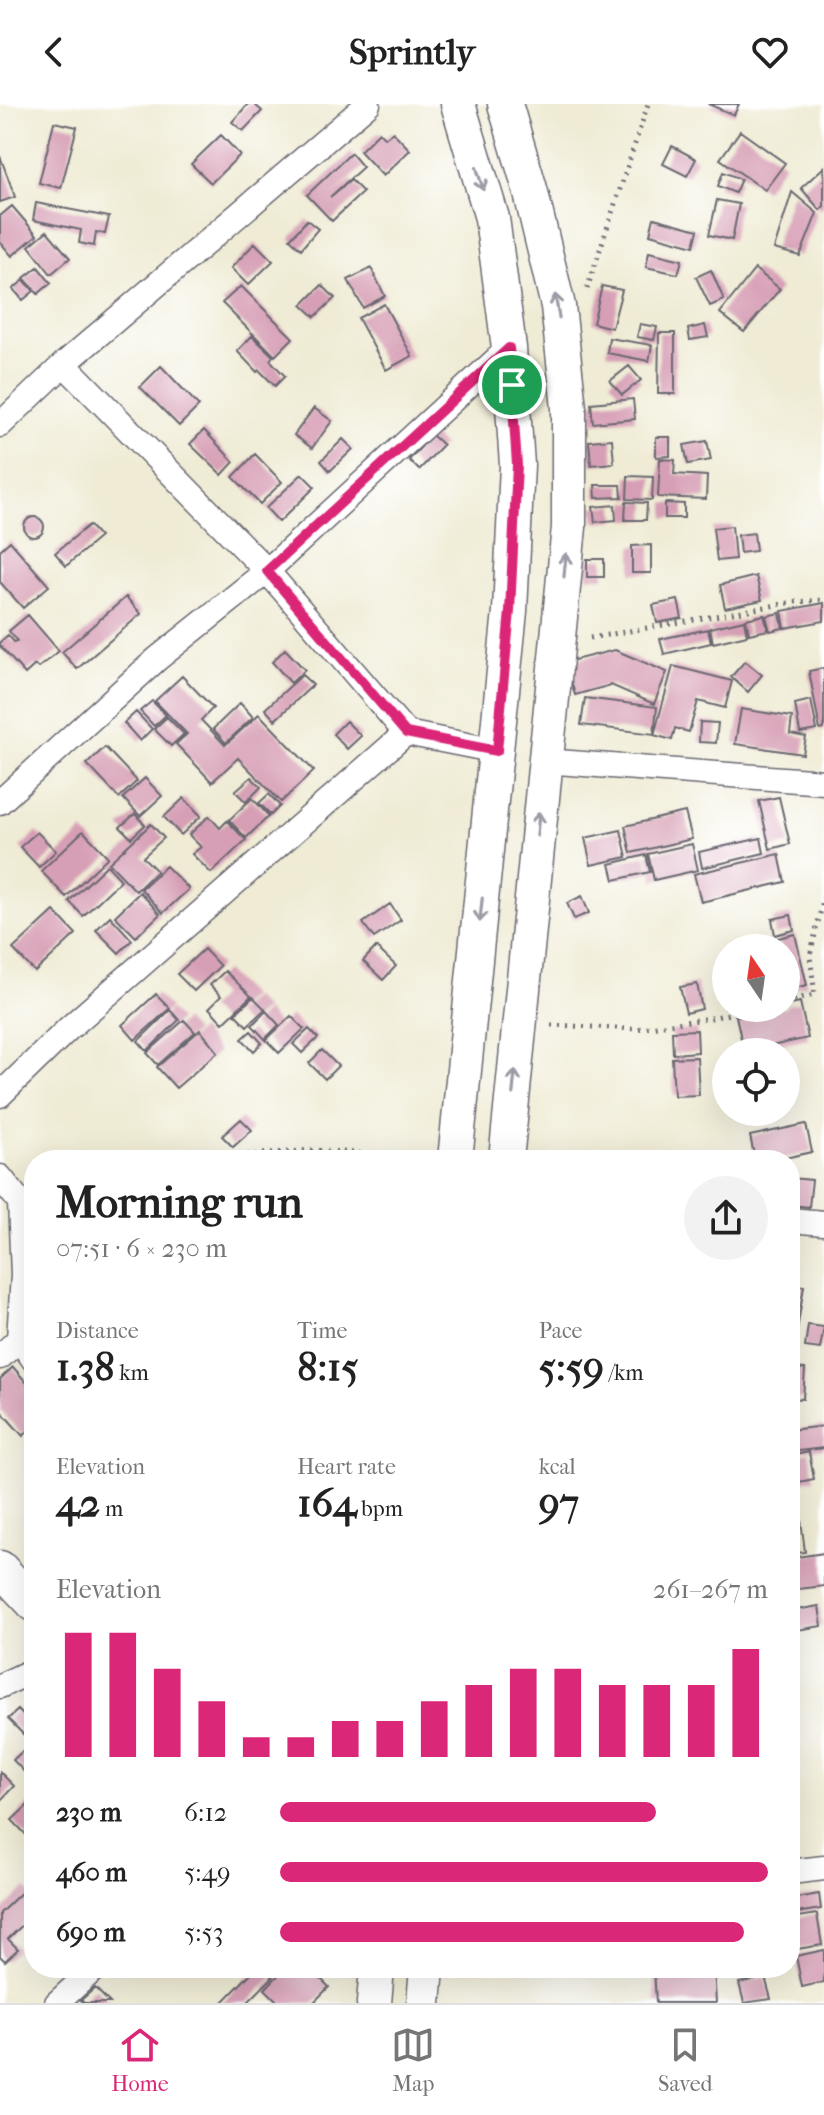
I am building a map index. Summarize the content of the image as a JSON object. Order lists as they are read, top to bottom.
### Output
{
  "north": "top",
  "page": {
    "header": "Sprintly",
    "heading": ["Morning run", "07:51 · 6 × 230 m"],
    "stats": [
      ["Distance", "1.38 km"],
      ["Time", "8:15"],
      ["Pace", "5:59 /km"],
      ["Elevation", "42 m"],
      ["Heart rate", "164 bpm"],
      ["kcal", "97"]
    ],
    "chart": ["Elevation", "261–267 m"],
    "list": [
      {
        "name": "230 m",
        "note": "6:12"
      },
      {
        "name": "460 m",
        "note": "5:49"
      },
      {
        "name": "690 m",
        "note": "5:53"
      }
    ],
    "tabs": ["Home", "Map", "Saved"]
  }
}
